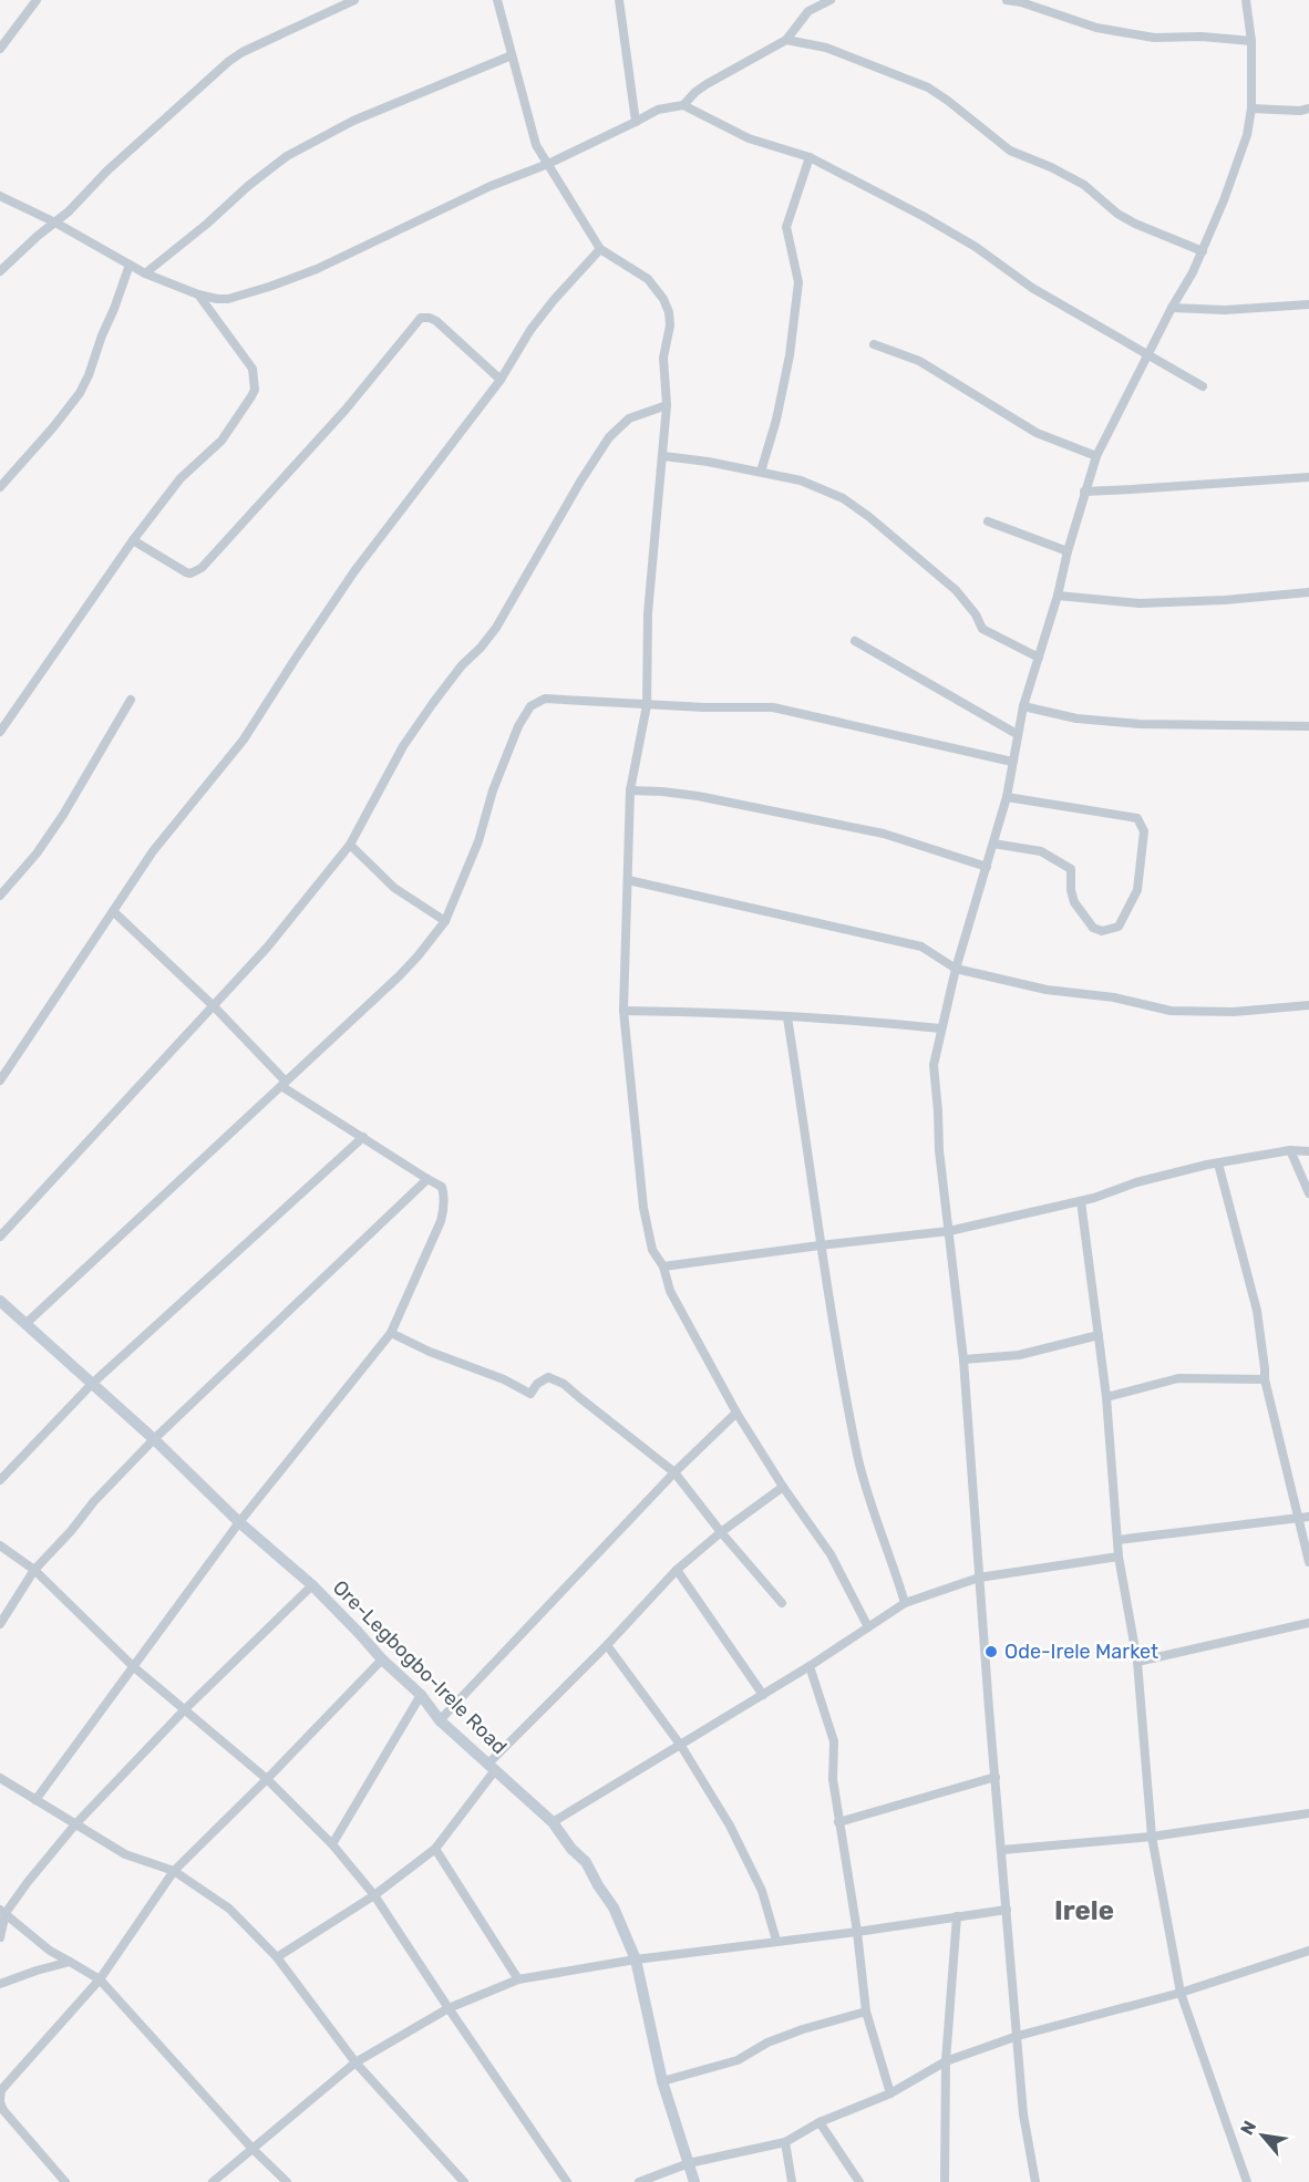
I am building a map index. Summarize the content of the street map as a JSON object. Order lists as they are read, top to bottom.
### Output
{
  "streets": {
    "main road": ["Ore-Legbogbo-Irele Road"]
  },
  "districts": ["Irele"],
  "places": ["Ode-Irele Market"],
  "north": "top left"
}
